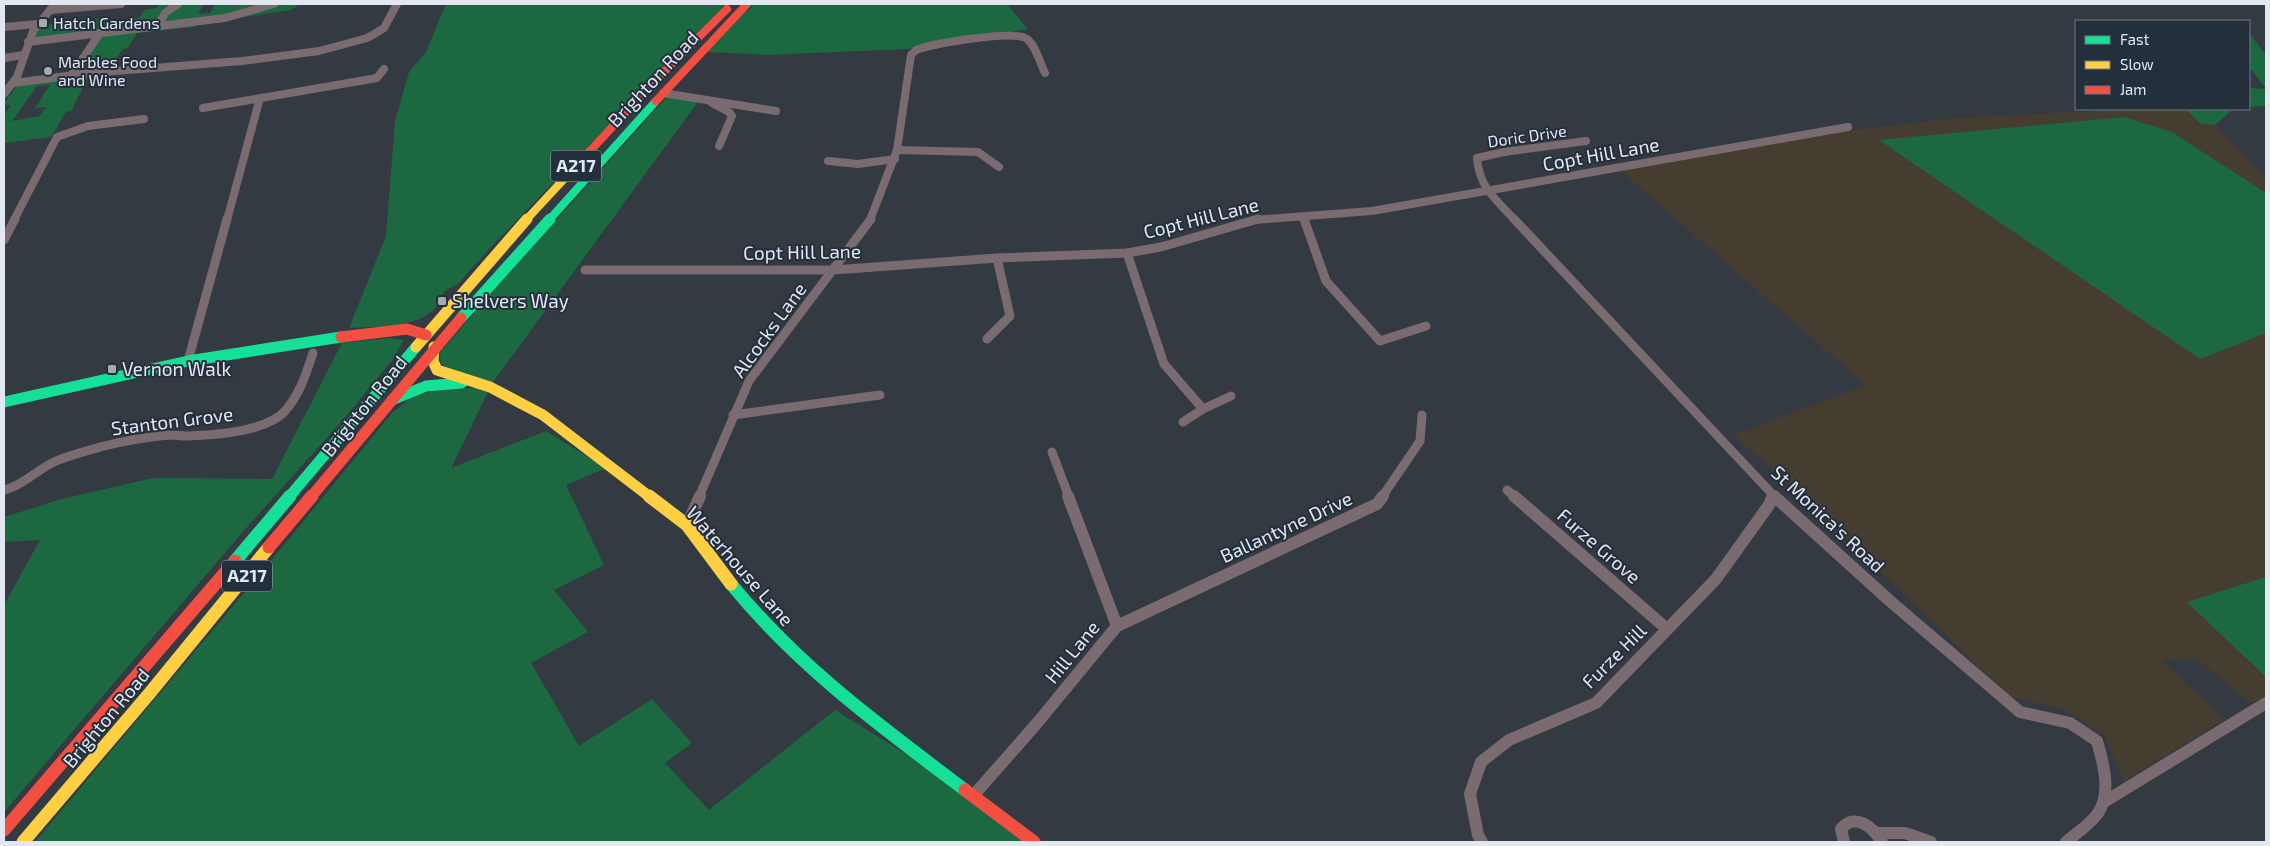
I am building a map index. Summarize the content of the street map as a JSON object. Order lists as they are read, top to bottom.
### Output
{
  "streets": {
    "main road": ["Brighton Road", "A217", "Waterhouse Lane"],
    "street": [
      "Doric Drive",
      "Copt Hill Lane",
      "Alcocks Lane",
      "Stanton Grove",
      "St Monica's Road",
      "Ballantyne Drive",
      "Furze Grove",
      "Hill Lane",
      "Furze Hill"
    ]
  },
  "crossings": [
    ["Brighton Road", "Waterhouse Lane"],
    ["Doric Drive", "Copt Hill Lane"],
    ["Doric Drive", "St Monica's Road"],
    ["Copt Hill Lane", "Alcocks Lane"],
    ["Copt Hill Lane", "St Monica's Road"],
    ["Alcocks Lane", "Waterhouse Lane"],
    ["St Monica's Road", "Furze Hill"],
    ["Ballantyne Drive", "Hill Lane"],
    ["Furze Grove", "Furze Hill"],
    ["Waterhouse Lane", "Hill Lane"]
  ],
  "places": {
    "transit": ["Hatch Gardens", "Shelvers Way", "Vernon Walk"],
    "other": ["Marbles Food and Wine"]
  },
  "legend": ["Fast", "Slow", "Jam"]
}
